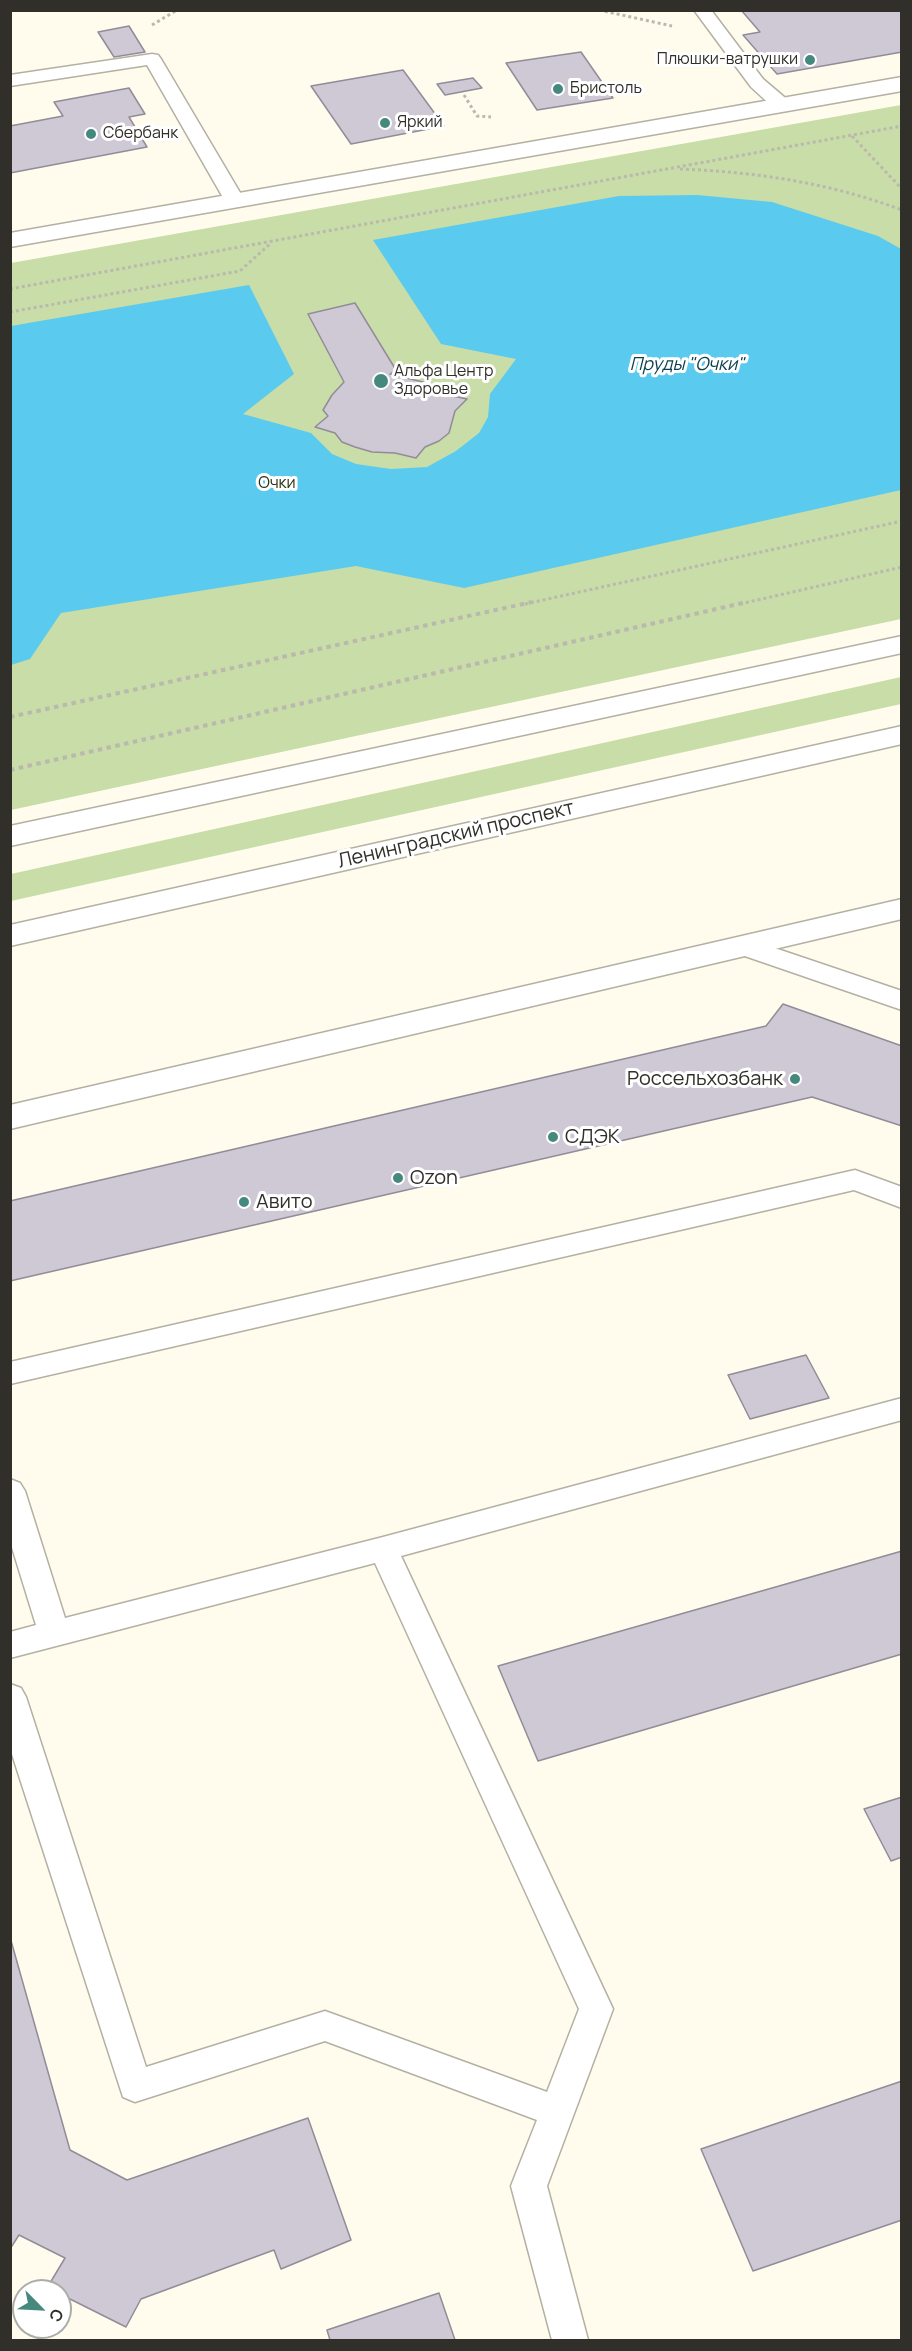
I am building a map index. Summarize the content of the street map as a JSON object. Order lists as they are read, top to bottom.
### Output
{
  "streets": {
    "street": ["Ленинградский проспект"]
  },
  "water": ["Пруды \"Очки\""],
  "parks": ["Очки"],
  "places": [
    "Плюшки-ватрушки",
    "Бристоль",
    "Яркий",
    "Сбербанк",
    "Альфа Центр Здоровье",
    "Россельхозбанк",
    "СДЭК",
    "Ozon",
    "Авито"
  ],
  "north": "bottom right"
}
